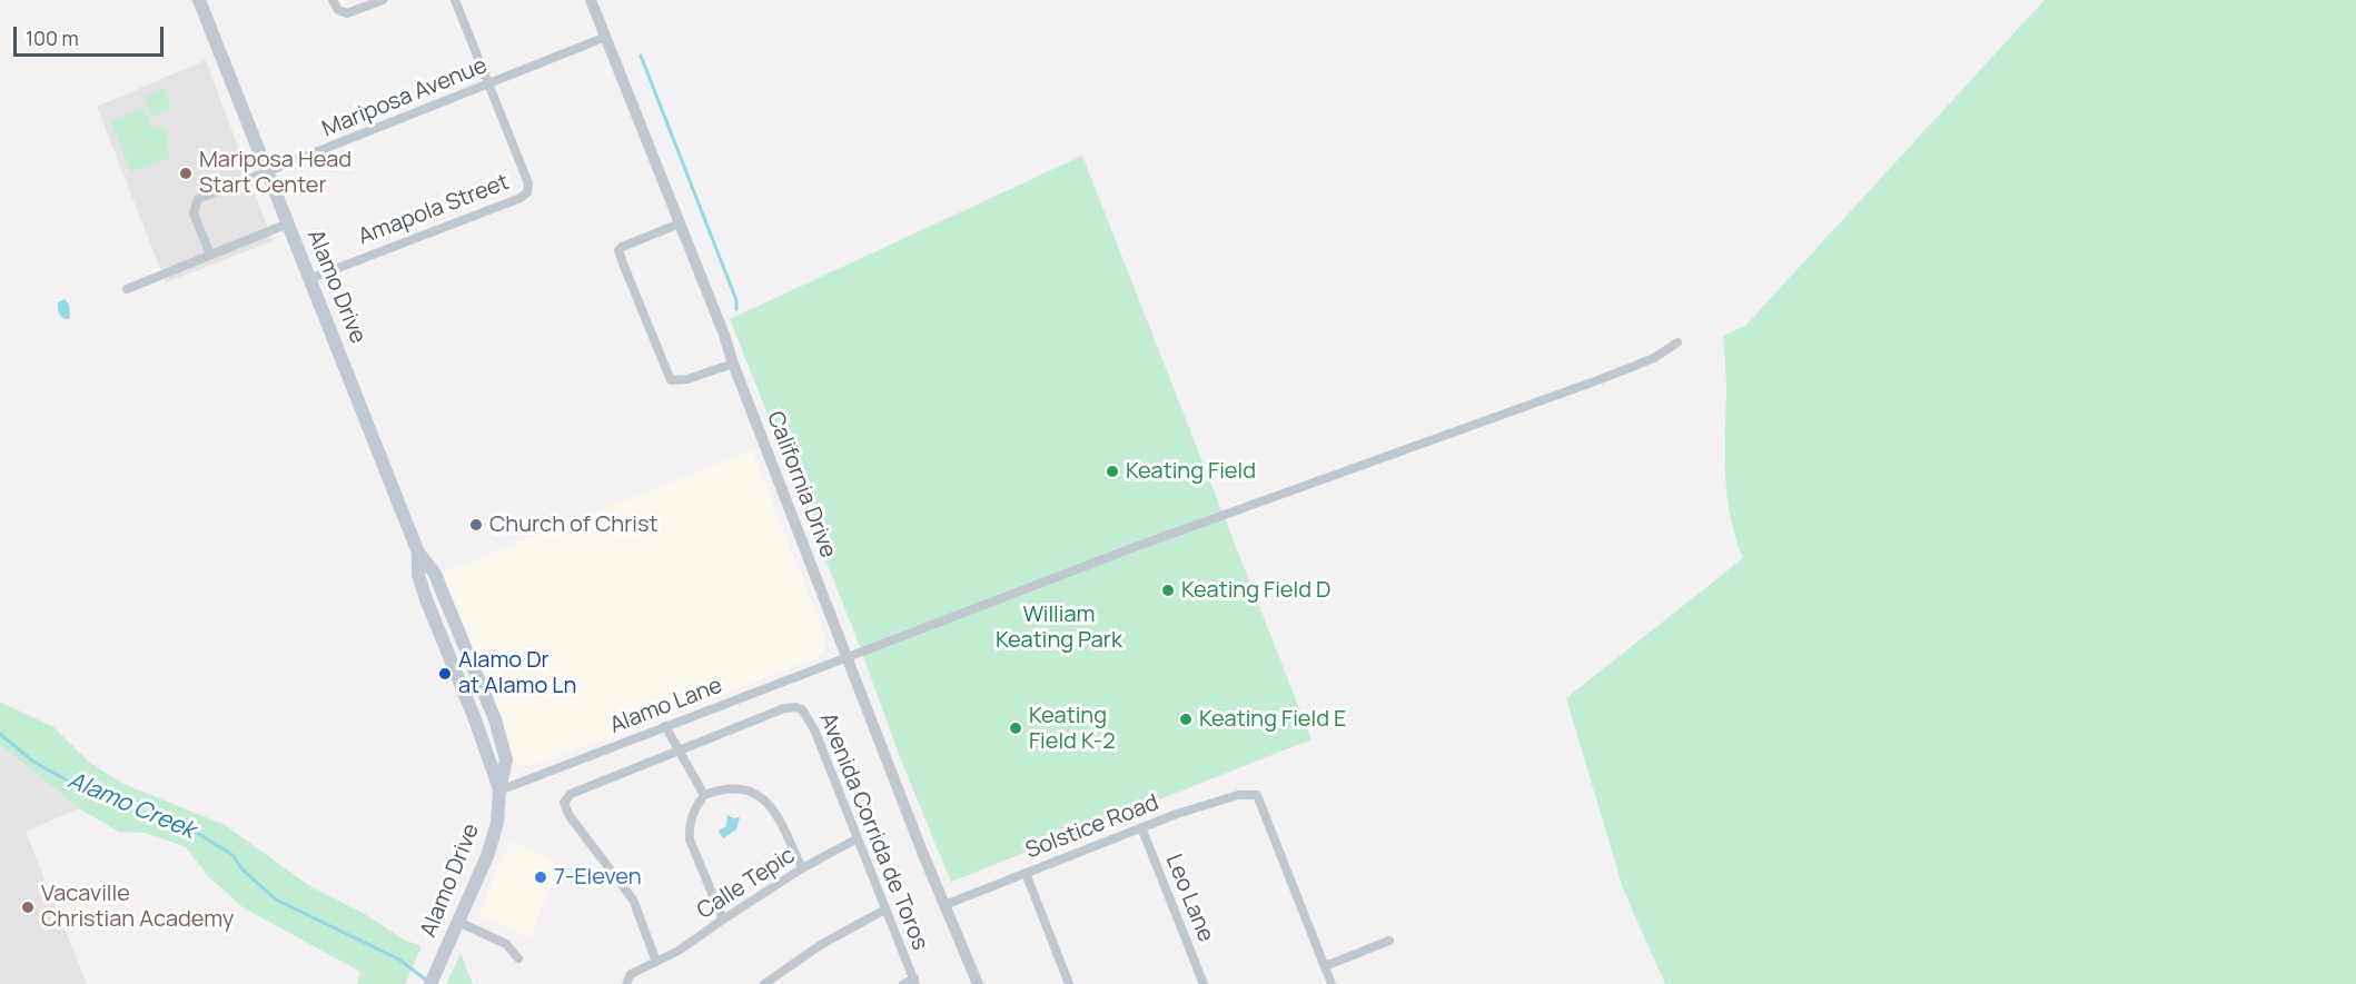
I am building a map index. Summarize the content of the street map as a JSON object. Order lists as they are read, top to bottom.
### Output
{
  "streets": {
    "main road": ["Alamo Drive"],
    "street": [
      "Mariposa Avenue",
      "Amapola Street",
      "California Drive",
      "Alamo Lane",
      "Solstice Road",
      "Avenida Corrida de Toros",
      "Calle Tepic",
      "Leo Lane"
    ]
  },
  "crossings": [
    ["Mariposa Avenue", "Amapola Street"],
    ["Mariposa Avenue", "Alamo Drive"],
    ["Mariposa Avenue", "California Drive"],
    ["Amapola Street", "Alamo Drive"],
    ["Alamo Drive", "Alamo Lane"],
    ["California Drive", "Alamo Lane"],
    ["California Drive", "Solstice Road"],
    ["Solstice Road", "Leo Lane"],
    ["Avenida Corrida de Toros", "Calle Tepic"]
  ],
  "water": ["Alamo Creek"],
  "parks": ["William Keating Park"],
  "places": [
    "Mariposa Head Start Center",
    "Keating Field",
    "Church of Christ",
    "Keating Field D",
    "Alamo Dr at Alamo Ln",
    "Keating Field E",
    "Keating Field K-2",
    "7-Eleven",
    "Vacaville Christian Academy"
  ],
  "scale_bar": "100 m"
}
